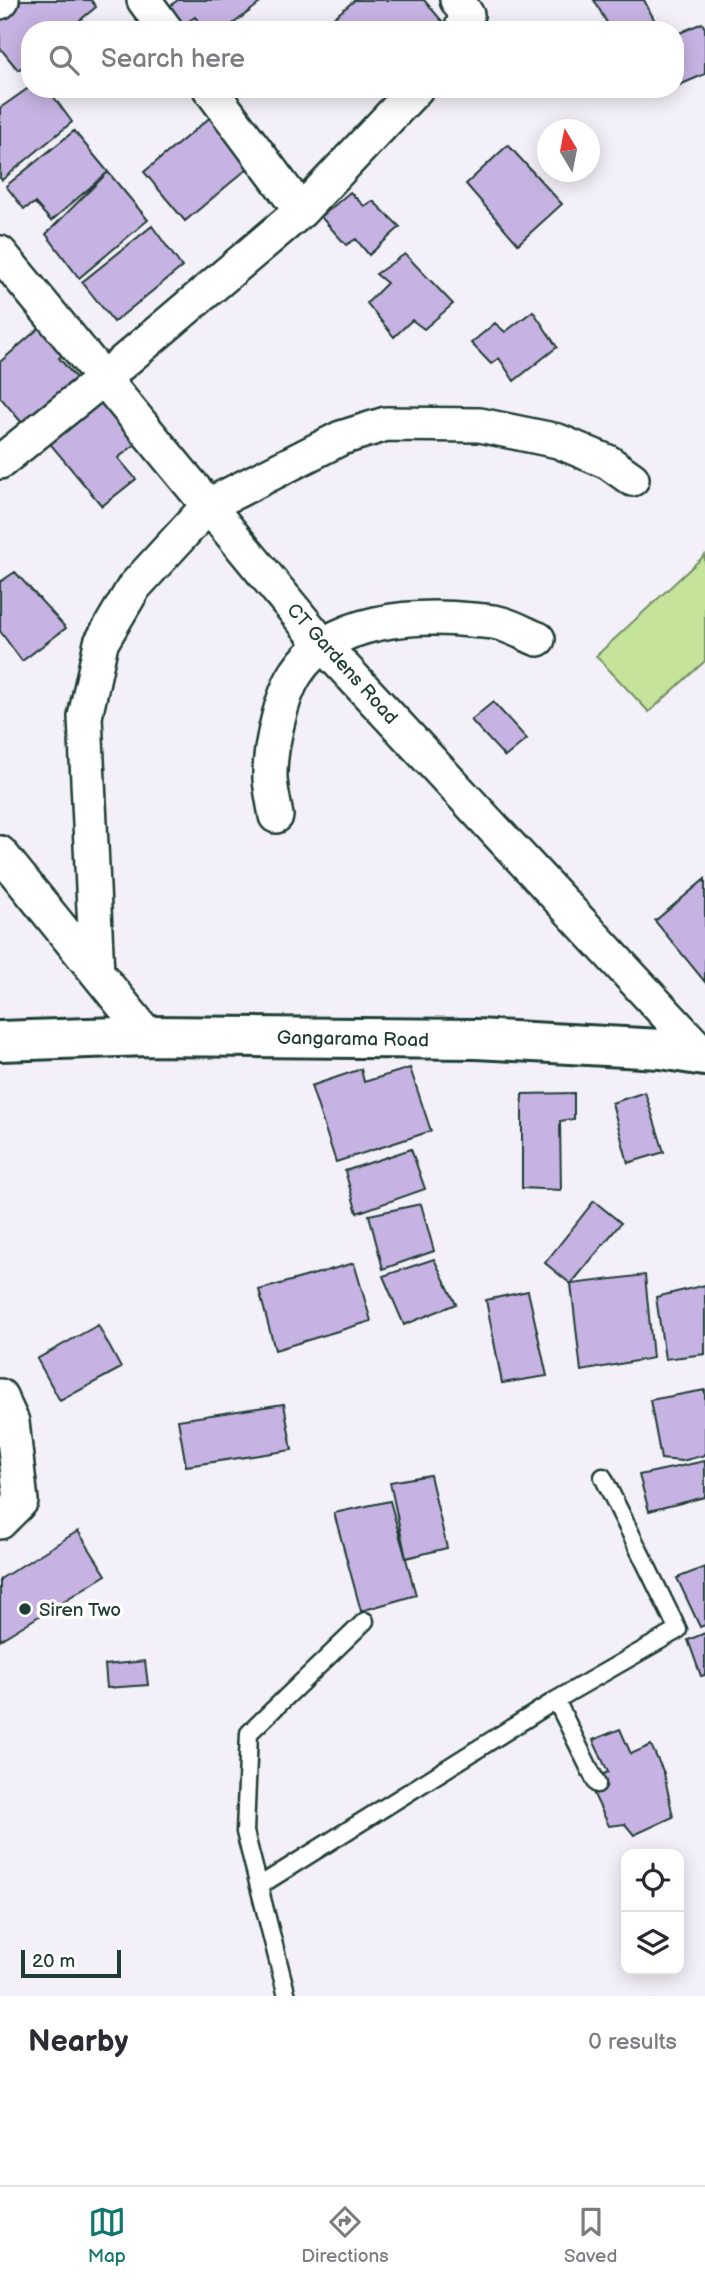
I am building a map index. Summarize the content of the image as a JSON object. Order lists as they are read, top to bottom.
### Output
{
  "streets": {
    "street": ["CT Gardens Road", "Gangarama Road"]
  },
  "crossings": [
    ["CT Gardens Road", "Gangarama Road"]
  ],
  "places": ["Siren Two"],
  "scale_bar": "20 m",
  "north": "top",
  "page": {
    "search": "Search here",
    "scale": "20 m",
    "heading": ["Nearby", "0 results"],
    "nav": ["Map", "Directions", "Saved"]
  }
}
